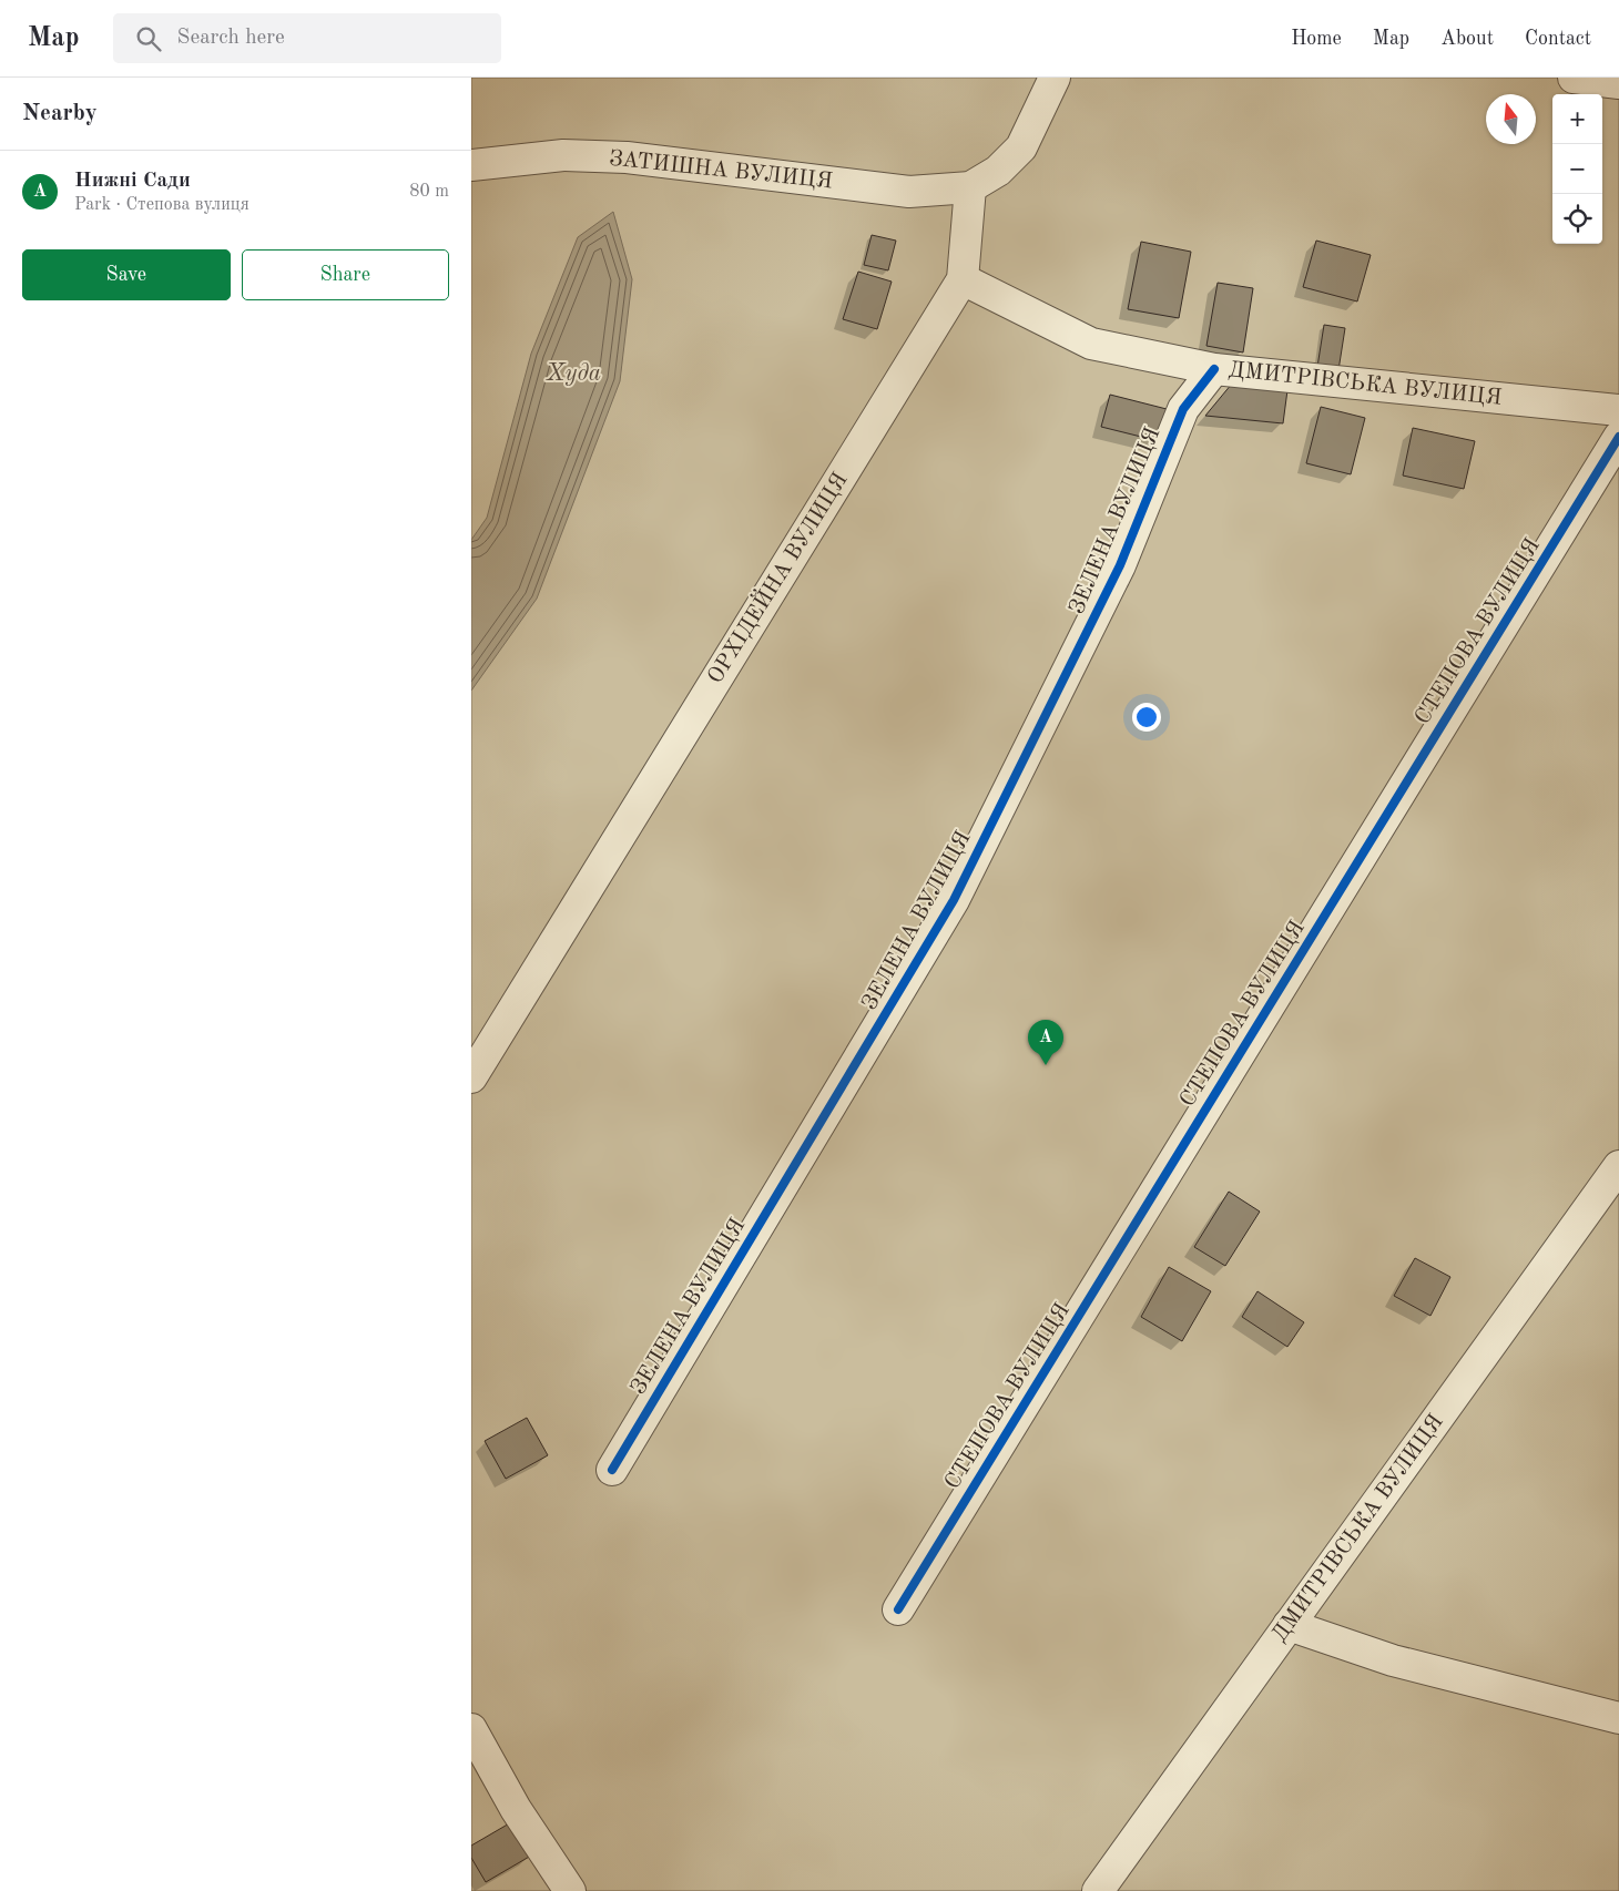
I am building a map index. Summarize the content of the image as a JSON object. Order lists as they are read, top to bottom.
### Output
{
  "streets": {
    "street": [
      "ЗАТИШНА ВУЛИЦЯ",
      "ДМИТРІВСЬКА ВУЛИЦЯ",
      "ЗЕЛЕНА ВУЛИЦЯ",
      "ОРХІДЕЙНА ВУЛИЦЯ",
      "СТЕПОВА ВУЛИЦЯ"
    ]
  },
  "crossings": [
    ["ЗАТИШНА ВУЛИЦЯ", "ОРХІДЕЙНА ВУЛИЦЯ"],
    ["ДМИТРІВСЬКА ВУЛИЦЯ", "ЗЕЛЕНА ВУЛИЦЯ"],
    ["ДМИТРІВСЬКА ВУЛИЦЯ", "ОРХІДЕЙНА ВУЛИЦЯ"]
  ],
  "water": ["Худа"],
  "north": "top",
  "page": {
    "header": "Map",
    "search": "Search here",
    "nav": [
      "Home",
      "Map",
      "About",
      "Contact"
    ],
    "heading": "Nearby",
    "map_buttons": ["+", "−"],
    "list": [
      {
        "mark": "A",
        "name": "Нижні Сади",
        "note": "Park · Степова вулиця",
        "value": "80 m"
      }
    ],
    "buttons": ["Save", "Share"],
    "pins": "A"
  }
}
